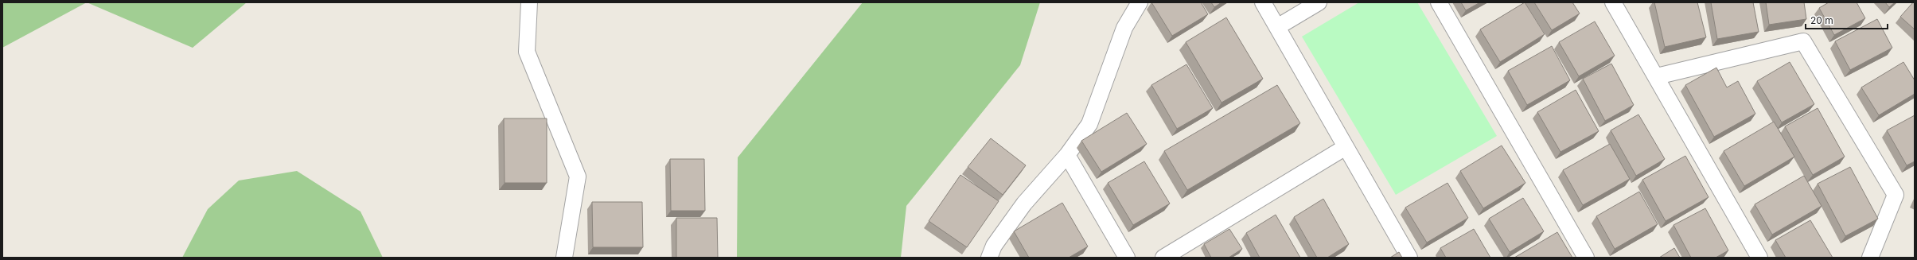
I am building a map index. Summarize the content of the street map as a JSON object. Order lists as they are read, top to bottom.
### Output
{
  "scale_bar": "20 m"
}
